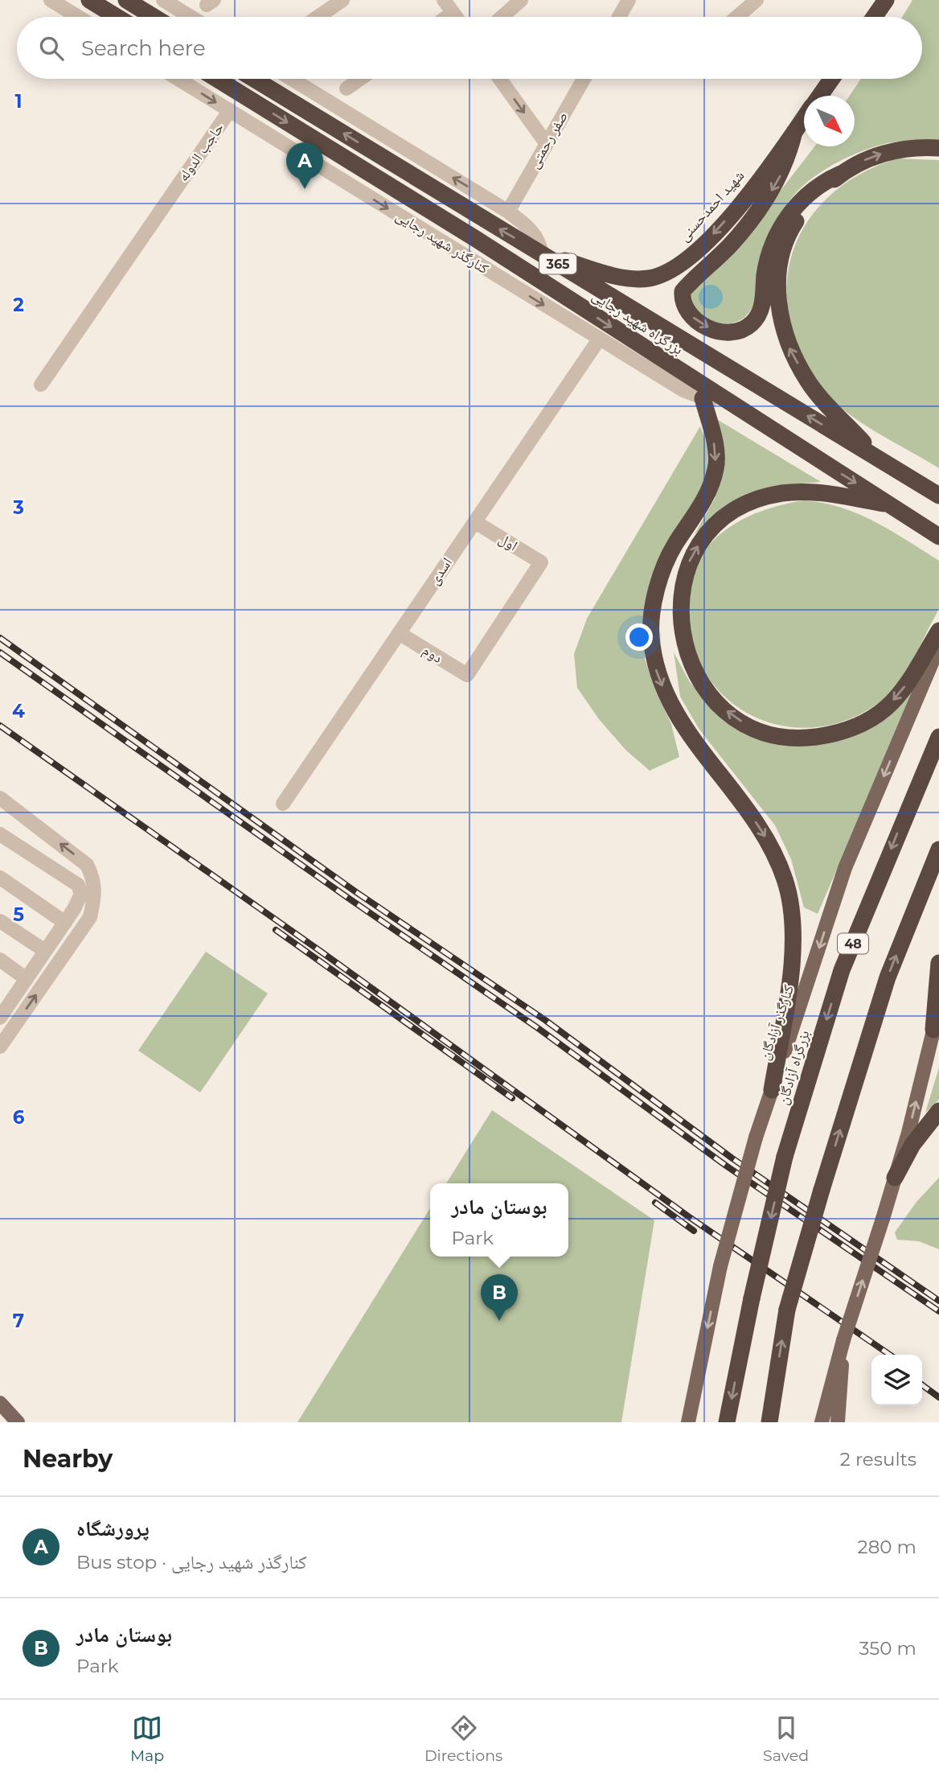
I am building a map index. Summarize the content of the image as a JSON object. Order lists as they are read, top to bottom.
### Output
{
  "streets": {
    "highway": [
      "شهید احمدحسنی",
      "365",
      "بزرگراه شهید رجایی",
      "48",
      "بزرگراه آزادگان"
    ],
    "main road": ["کنارگذر آزادگان"],
    "street": [
      "صفر رحمتی",
      "حاجب الدوله",
      "کنارگذر شهید رجایی",
      "اول",
      "اسدی",
      "دوم"
    ]
  },
  "crossings": [
    ["حاجب الدوله", "کنارگذر شهید رجایی"],
    ["شهید احمدحسنی", "بزرگراه شهید رجایی"],
    ["کنارگذر شهید رجایی", "بزرگراه شهید رجایی"],
    ["کنارگذر شهید رجایی", "اسدی"],
    ["اول", "اسدی"],
    ["اول", "دوم"],
    ["اسدی", "دوم"]
  ],
  "one_way": ["شهید احمدحسنی", "کنارگذر آزادگان"],
  "north": "bottom right",
  "page": {
    "search": "Search here",
    "pins": ["A", "B"],
    "popup": ["بوستان مادر", "Park"],
    "heading": ["Nearby", "2 results"],
    "list": [
      {
        "mark": "A",
        "name": "پرورشگاه",
        "note": "Bus stop · کنارگذر شهید رجایی",
        "value": "280 m"
      },
      {
        "mark": "B",
        "name": "بوستان مادر",
        "note": "Park",
        "value": "350 m"
      }
    ],
    "nav": ["Map", "Directions", "Saved"]
  },
  "grid": {
    "rows": [
      "1",
      "2",
      "3",
      "4",
      "5",
      "6",
      "7"
    ]
  }
}
